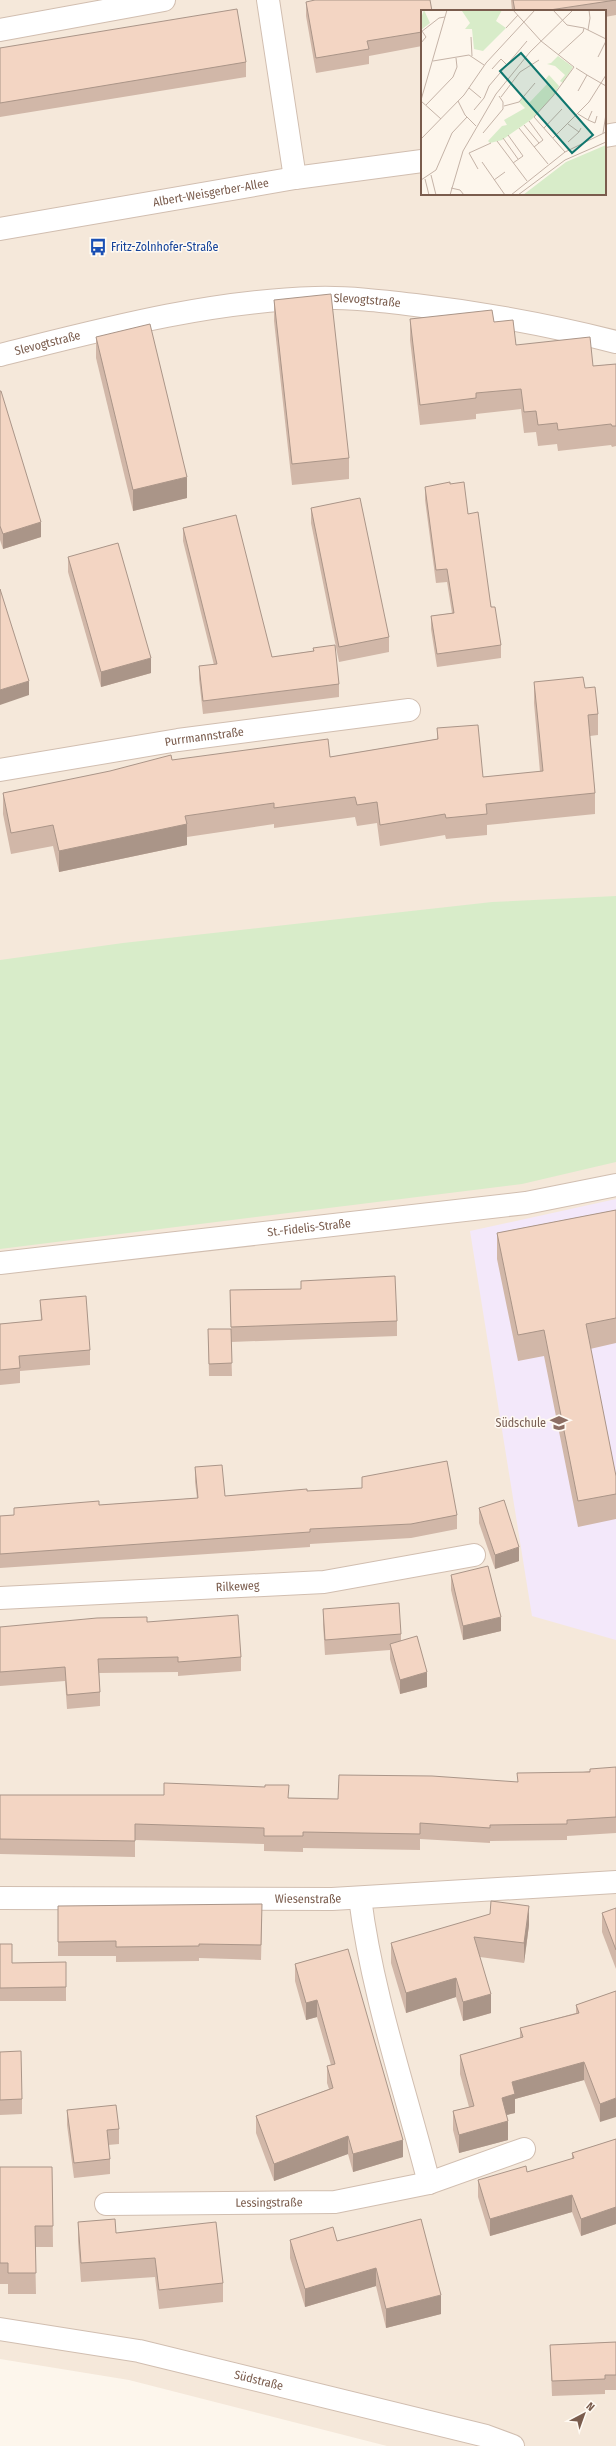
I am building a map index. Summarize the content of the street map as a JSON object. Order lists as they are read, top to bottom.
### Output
{
  "streets": {
    "street": [
      "Albert-Weisgerber-Allee",
      "Slevogtstraße",
      "Purrmannstraße",
      "St.-Fidelis-Straße",
      "Rilkeweg",
      "Wiesenstraße",
      "Lessingstraße",
      "Südstraße"
    ]
  },
  "places": {
    "bus stop": ["Fritz-Zolnhofer-Straße"],
    "school or university": ["Südschule"]
  },
  "north": "top right"
}
